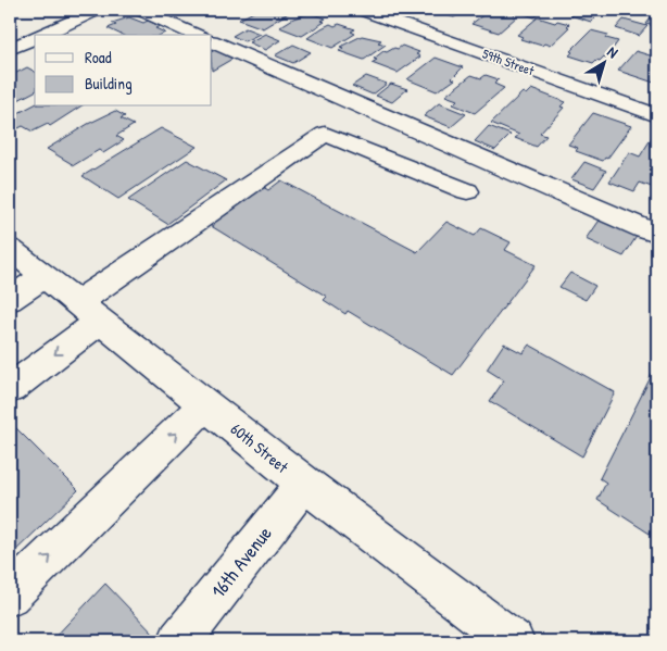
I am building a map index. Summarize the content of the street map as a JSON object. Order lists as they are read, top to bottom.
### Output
{
  "streets": {
    "street": ["59th Street", "60th Street", "16th Avenue"]
  },
  "crossings": [
    ["60th Street", "16th Avenue"]
  ],
  "legend": ["Road", "Building"],
  "north": "top right"
}
